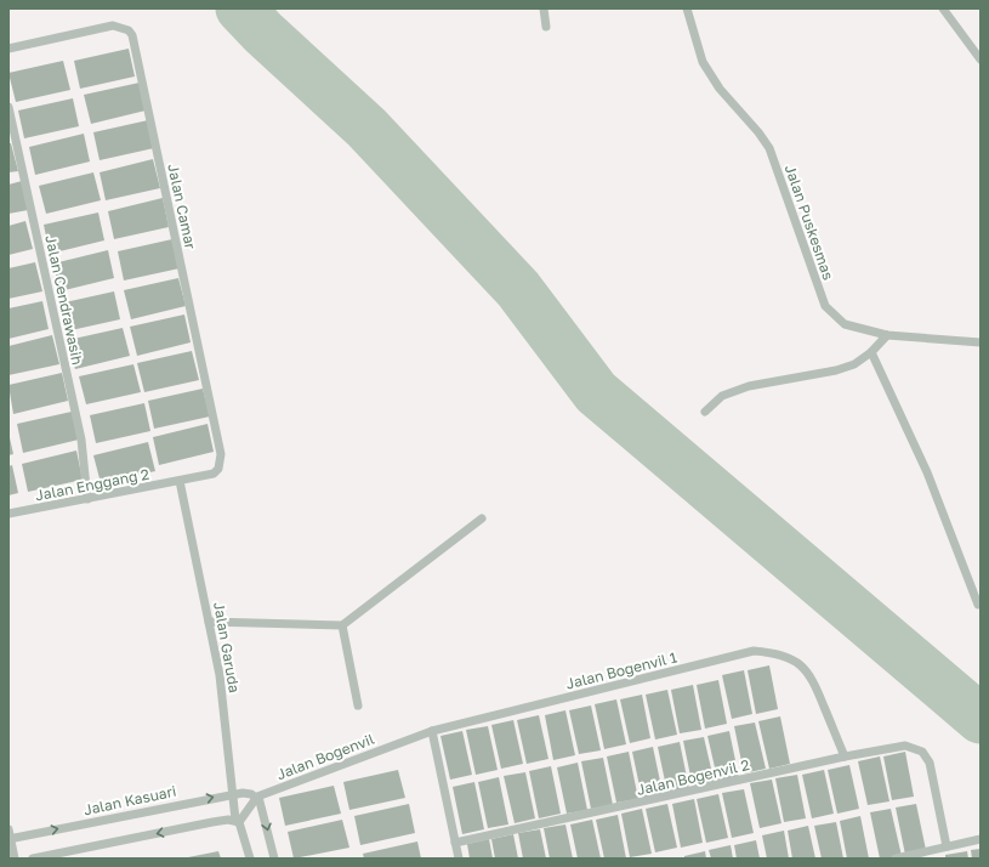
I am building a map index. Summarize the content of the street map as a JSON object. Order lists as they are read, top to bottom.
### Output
{
  "streets": {
    "street": [
      "Jalan Camar",
      "Jalan Puskesmas",
      "Jalan Cendrawasih",
      "Jalan Enggang 2",
      "Jalan Garuda",
      "Jalan Bogenvil 1",
      "Jalan Bogenvil",
      "Jalan Bogenvil 2",
      "Jalan Kasuari"
    ]
  },
  "crossings": [
    ["Jalan Camar", "Jalan Enggang 2"],
    ["Jalan Camar", "Jalan Garuda"],
    ["Jalan Cendrawasih", "Jalan Enggang 2"],
    ["Jalan Enggang 2", "Jalan Garuda"],
    ["Jalan Garuda", "Jalan Kasuari"],
    ["Jalan Bogenvil 1", "Jalan Bogenvil"],
    ["Jalan Bogenvil 1", "Jalan Bogenvil 2"],
    ["Jalan Bogenvil", "Jalan Kasuari"]
  ]
}
